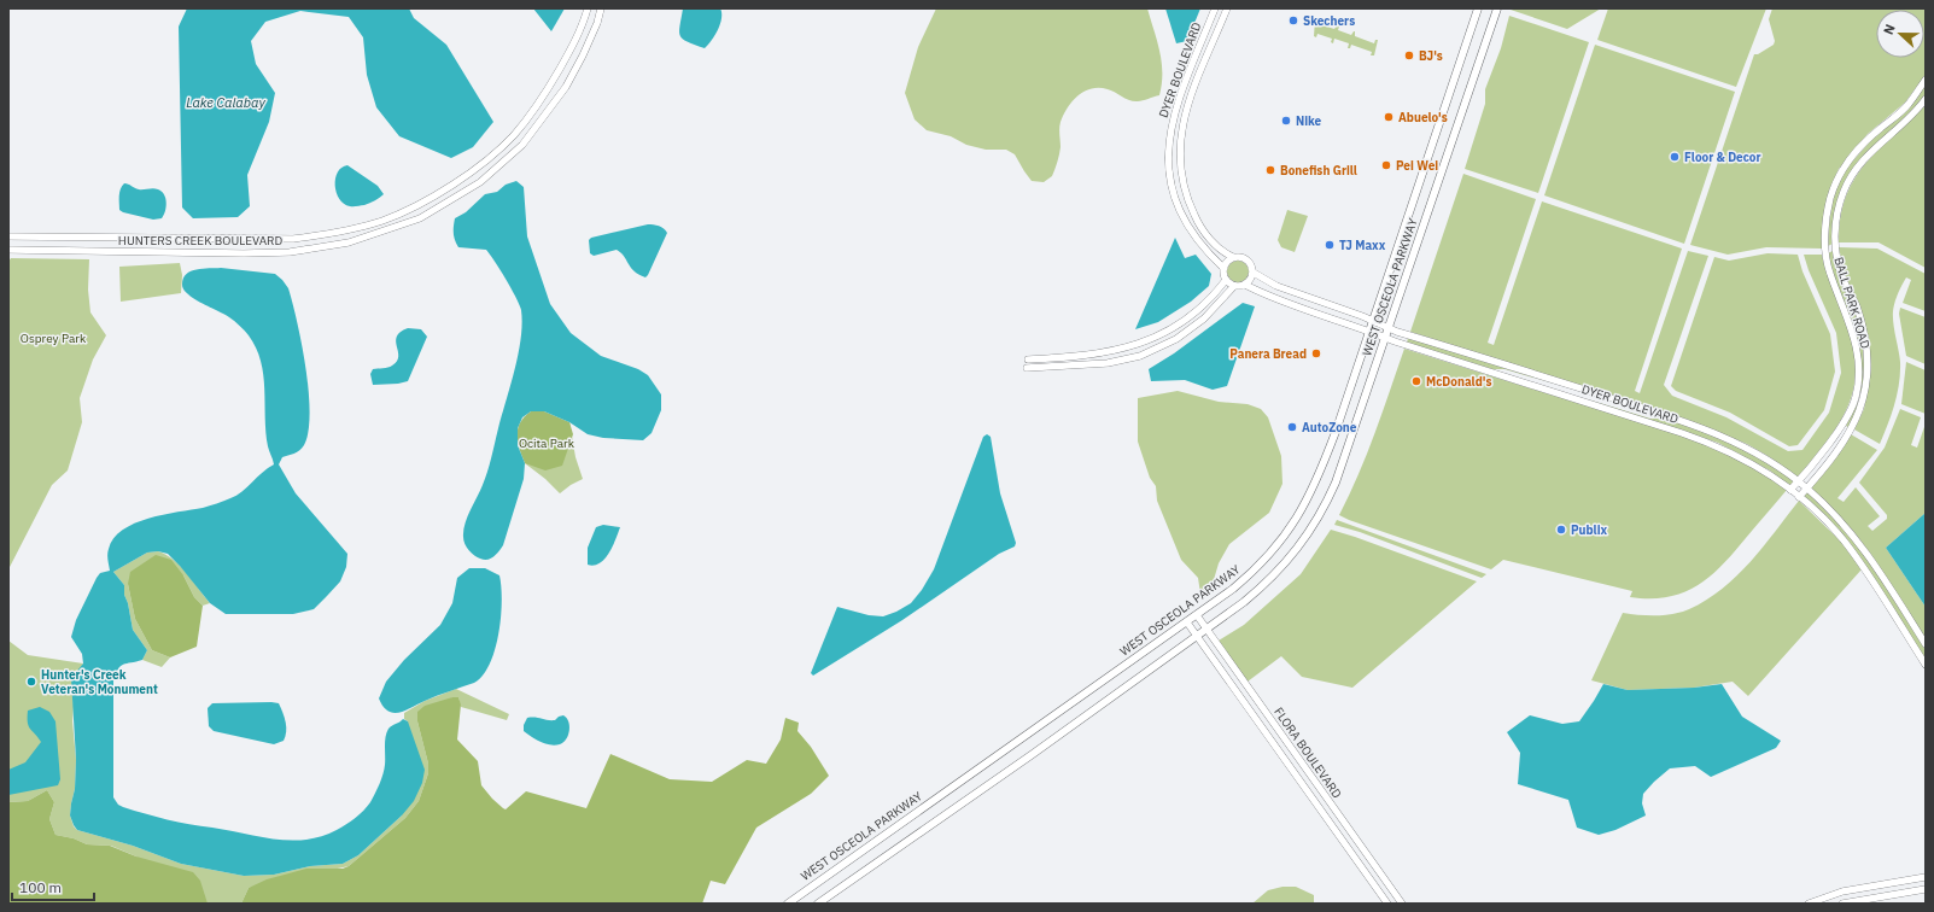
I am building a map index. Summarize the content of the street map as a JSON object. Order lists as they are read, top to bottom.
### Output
{
  "streets": {
    "main road": ["WEST OSCEOLA PARKWAY"],
    "street": [
      "DYER BOULEVARD",
      "HUNTERS CREEK BOULEVARD",
      "BALL PARK ROAD",
      "FLORA BOULEVARD"
    ]
  },
  "crossings": [
    ["DYER BOULEVARD", "WEST OSCEOLA PARKWAY"],
    ["DYER BOULEVARD", "BALL PARK ROAD"],
    ["WEST OSCEOLA PARKWAY", "FLORA BOULEVARD"]
  ],
  "water": ["Lake Calabay"],
  "parks": ["Osprey Park", "Ocita Park"],
  "places": [
    "Skechers",
    "BJ's",
    "Abuelo's",
    "Nike",
    "Floor & Decor",
    "Pei Wei",
    "Bonefish Grill",
    "TJ Maxx",
    "Panera Bread",
    "McDonald's",
    "AutoZone",
    "Publix",
    "Hunter's Creek Veteran's Monument"
  ],
  "scale_bar": "100 m",
  "north": "left"
}
